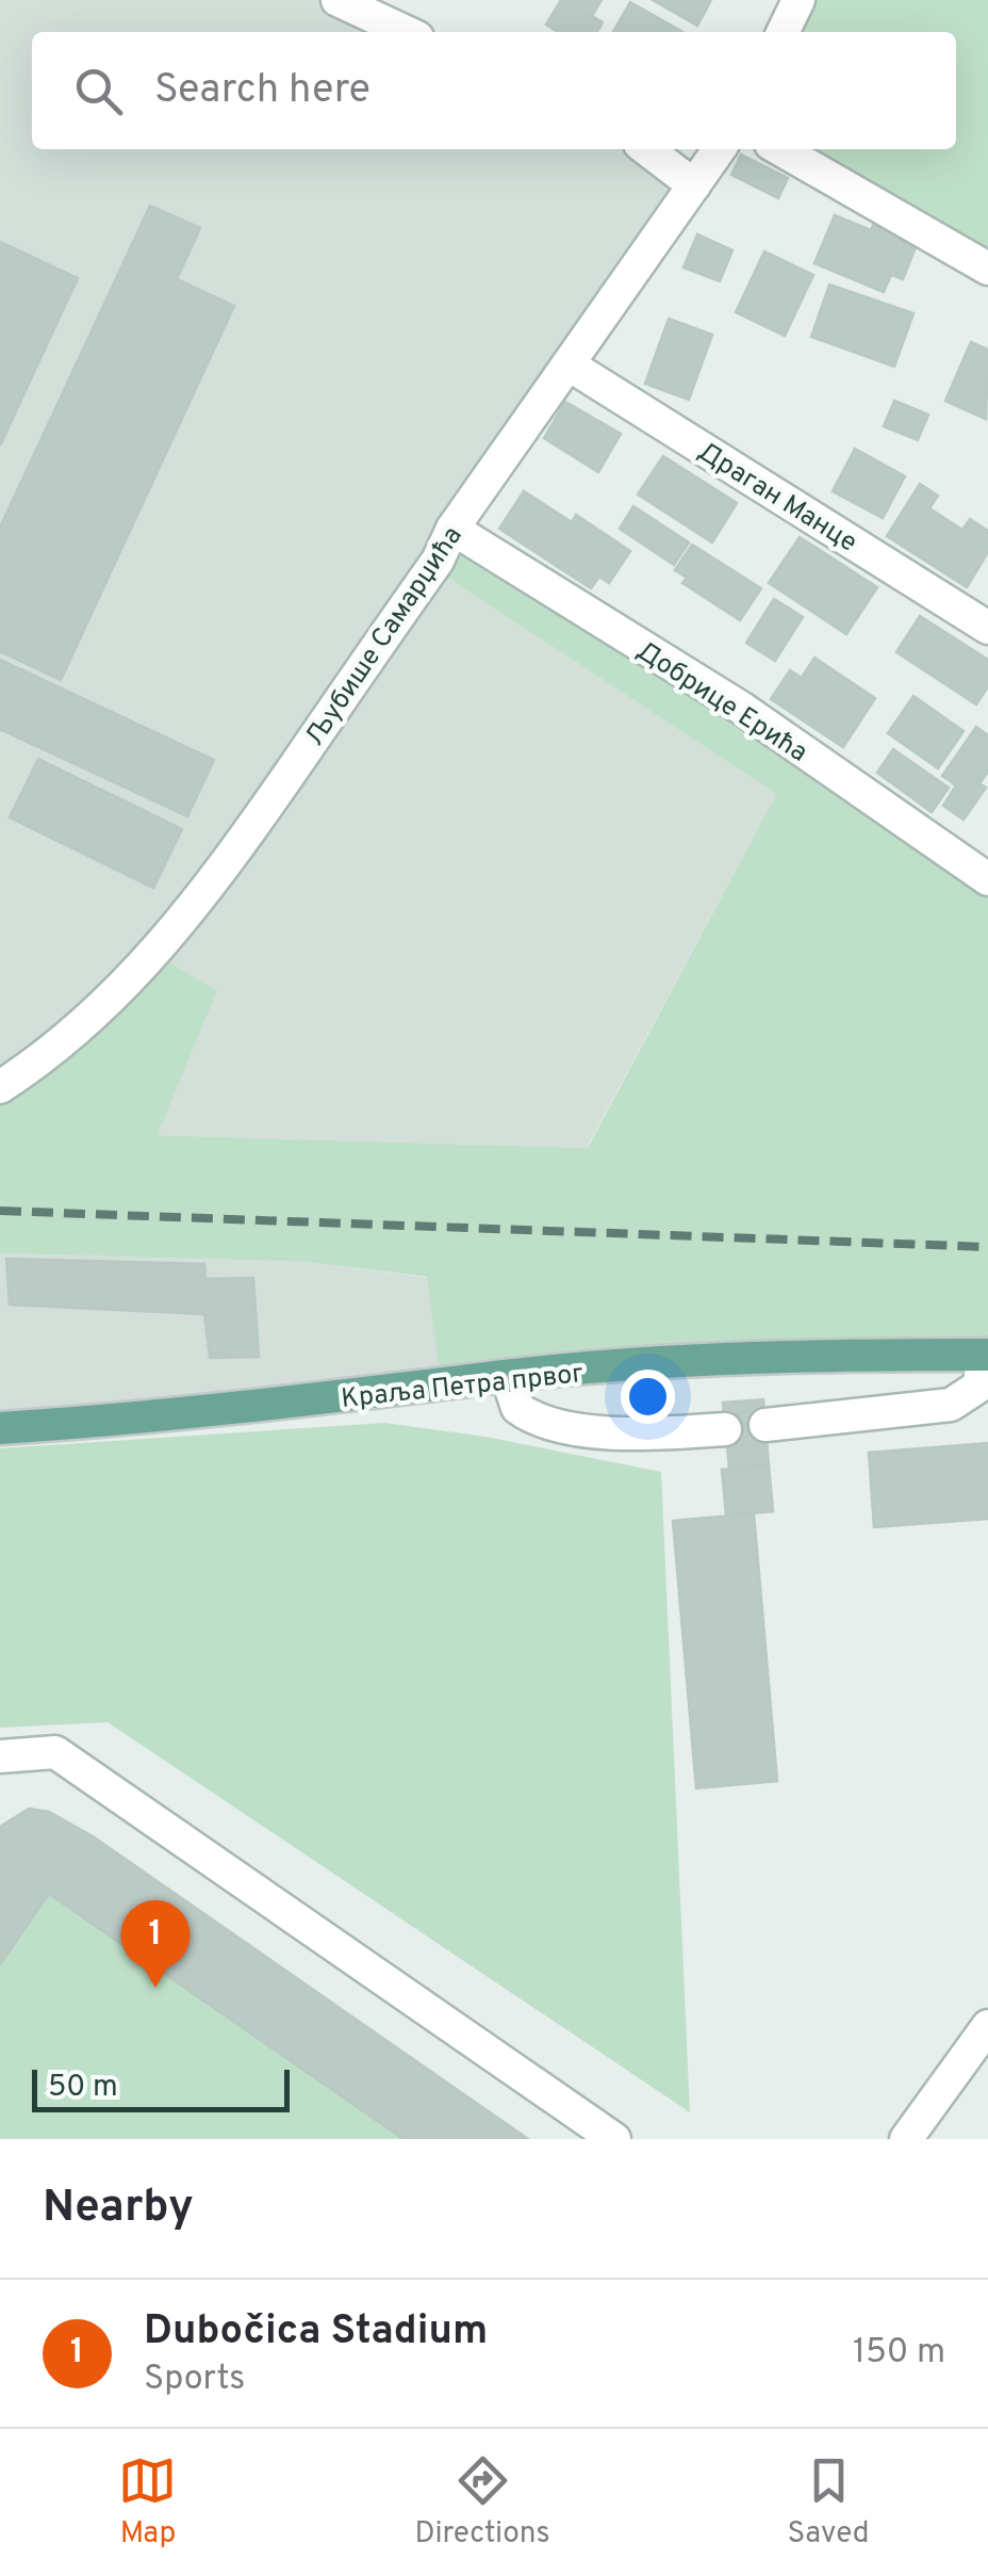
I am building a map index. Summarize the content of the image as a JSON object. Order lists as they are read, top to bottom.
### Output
{
  "streets": {
    "main road": ["Краља Петра првог"],
    "street": ["Драган Манце", "Љубише Самарџића", "Добрице Ерића"]
  },
  "crossings": [
    ["Драган Манце", "Љубише Самарџића"],
    ["Љубише Самарџића", "Добрице Ерића"]
  ],
  "scale_bar": "50 m",
  "page": {
    "search": "Search here",
    "pins": "1",
    "scale": "50 m",
    "heading": "Nearby",
    "list": [
      {
        "mark": "1",
        "name": "Dubočica Stadium",
        "note": "Sports",
        "value": "150 m"
      }
    ],
    "nav": ["Map", "Directions", "Saved"]
  }
}
